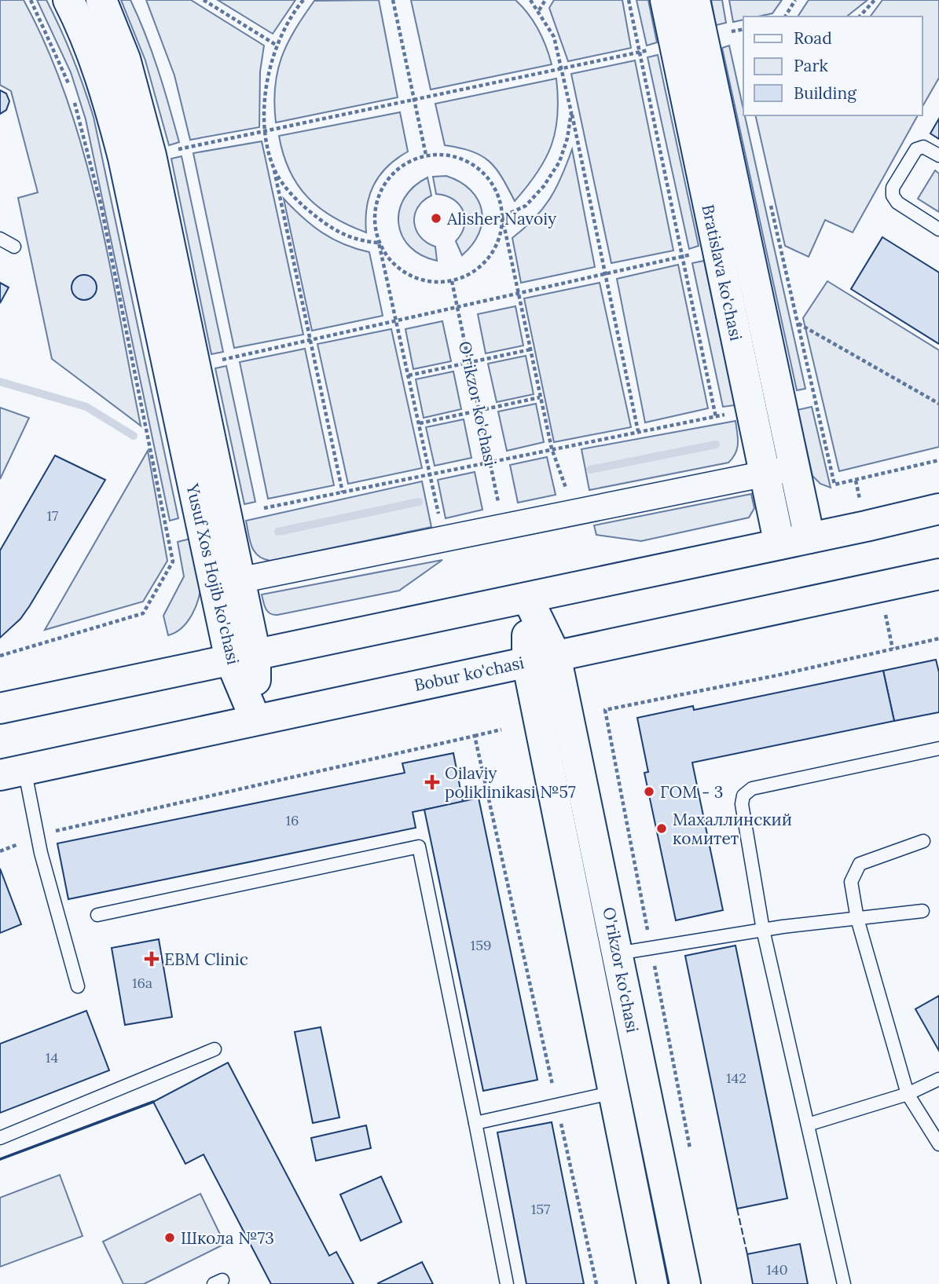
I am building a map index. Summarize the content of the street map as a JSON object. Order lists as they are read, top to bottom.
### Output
{
  "streets": {
    "main road": [
      "Bratislava ko'chasi",
      "O'rikzor ko'chasi",
      "Yusuf Xos Hojib ko'chasi",
      "Bobur ko'chasi"
    ]
  },
  "crossings": [
    ["O'rikzor ko'chasi", "Bobur ko'chasi"],
    ["Yusuf Xos Hojib ko'chasi", "Bobur ko'chasi"]
  ],
  "places": {
    "other": [
      "Alisher Navoiy",
      "ГОМ - 3",
      "Махаллинский комитет",
      "Школа №73"
    ],
    "health": ["Oilaviy poliklinikasi №57", "EBM Clinic"]
  },
  "house_numbers": [
    "17",
    "16",
    "159",
    "16a",
    "14",
    "142",
    "157",
    "140"
  ],
  "legend": ["Road", "Park", "Building"]
}
